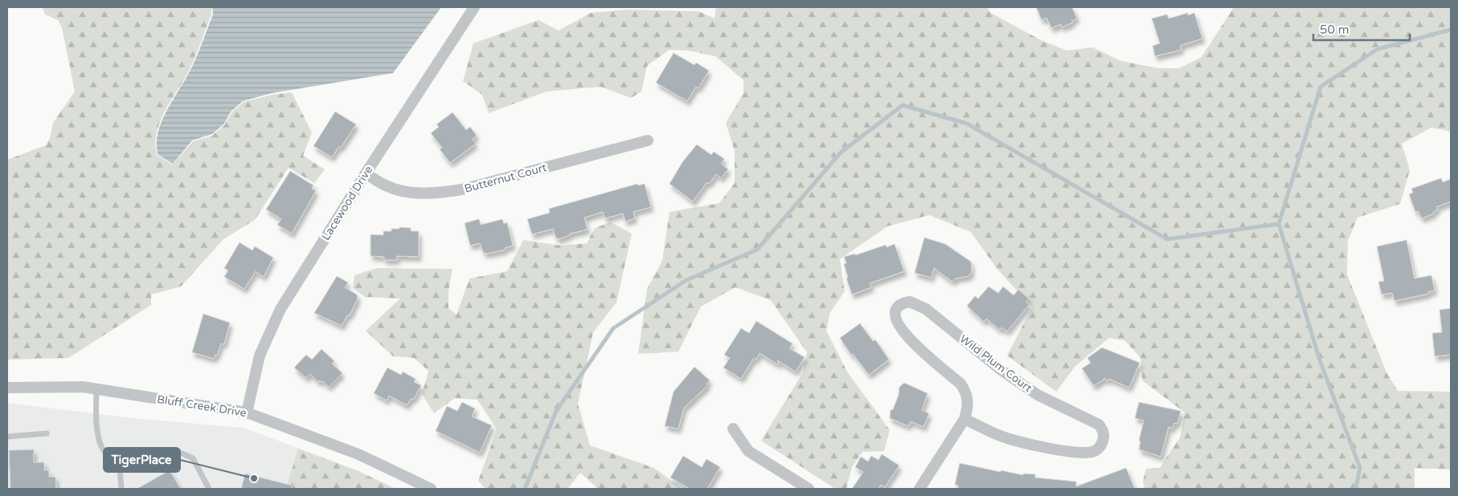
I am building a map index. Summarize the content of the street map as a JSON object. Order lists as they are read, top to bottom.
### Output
{
  "streets": {
    "street": [
      "Butternut Court",
      "Lacewood Drive",
      "Wild Plum Court",
      "Bluff Creek Drive"
    ]
  },
  "crossings": [
    ["Butternut Court", "Lacewood Drive"],
    ["Lacewood Drive", "Bluff Creek Drive"]
  ],
  "places": ["TigerPlace"],
  "scale_bar": "50 m"
}
